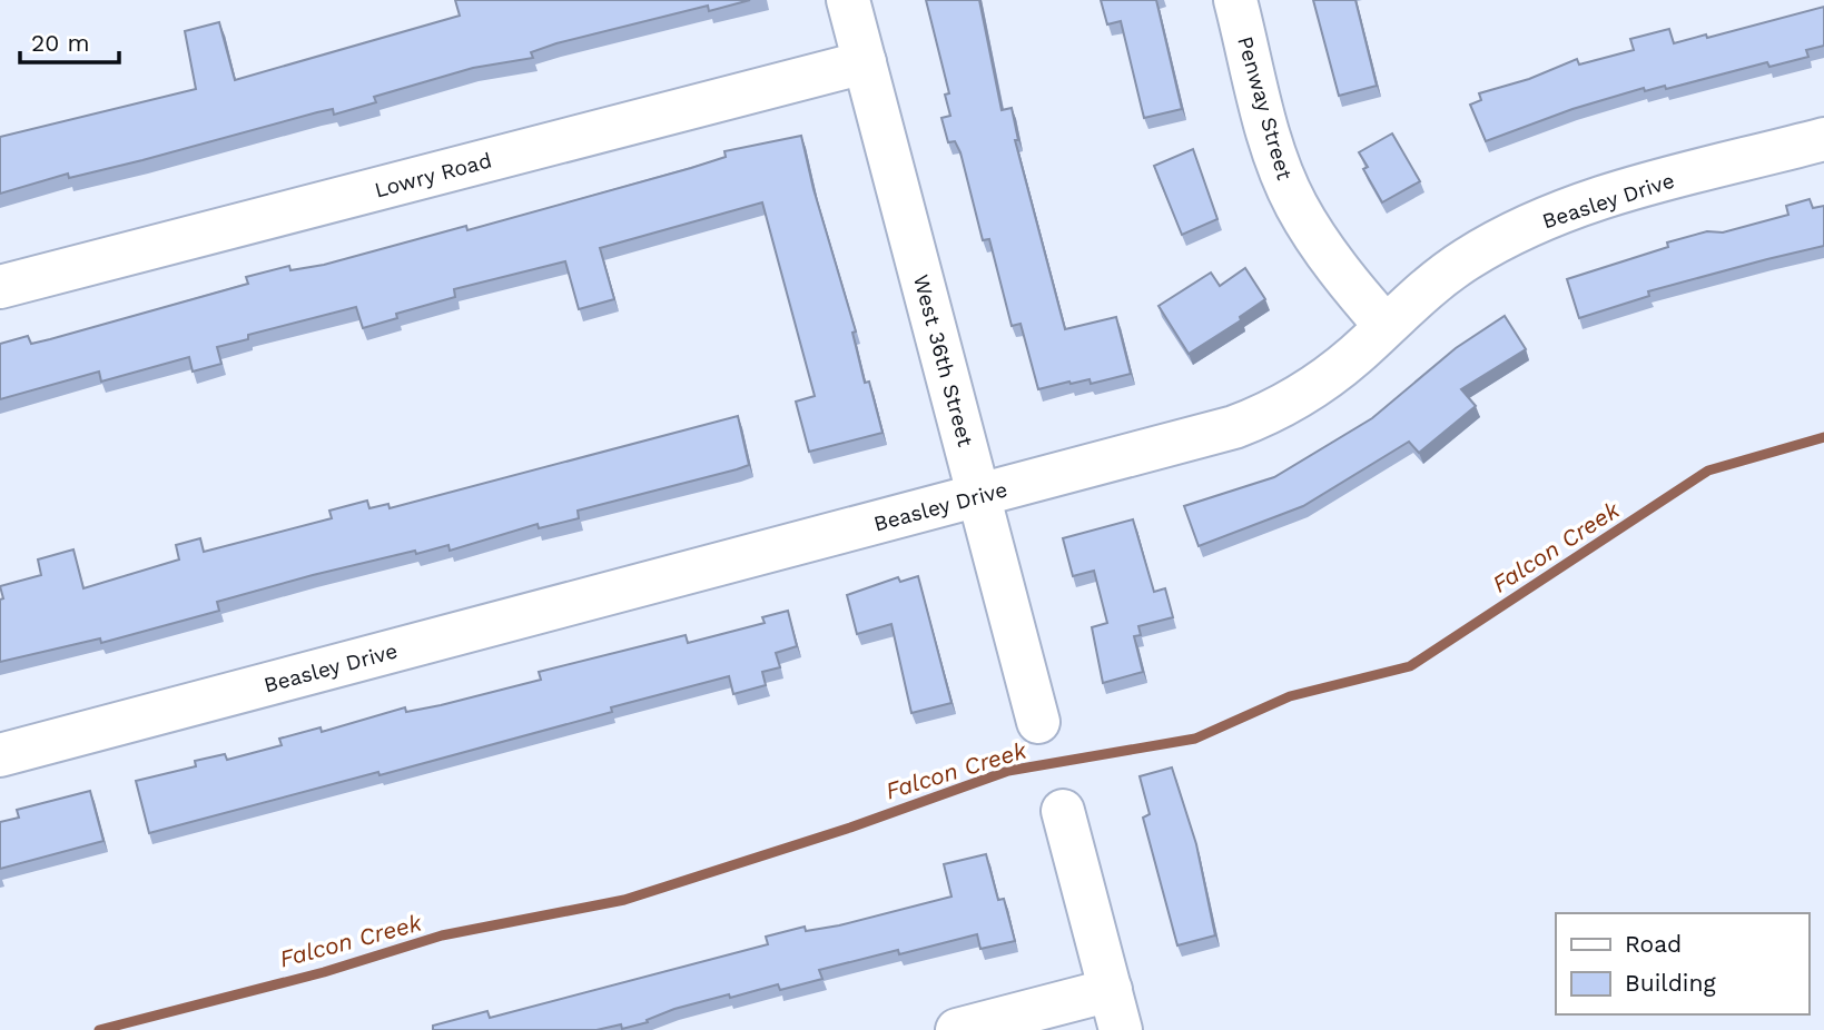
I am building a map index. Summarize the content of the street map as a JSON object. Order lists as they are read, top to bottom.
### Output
{
  "streets": {
    "street": [
      "Penway Street",
      "Lowry Road",
      "Beasley Drive",
      "West 36th Street"
    ]
  },
  "crossings": [
    ["Penway Street", "Beasley Drive"],
    ["Lowry Road", "West 36th Street"],
    ["Beasley Drive", "West 36th Street"]
  ],
  "water": ["Falcon Creek"],
  "legend": ["Road", "Building"],
  "scale_bar": "20 m"
}
